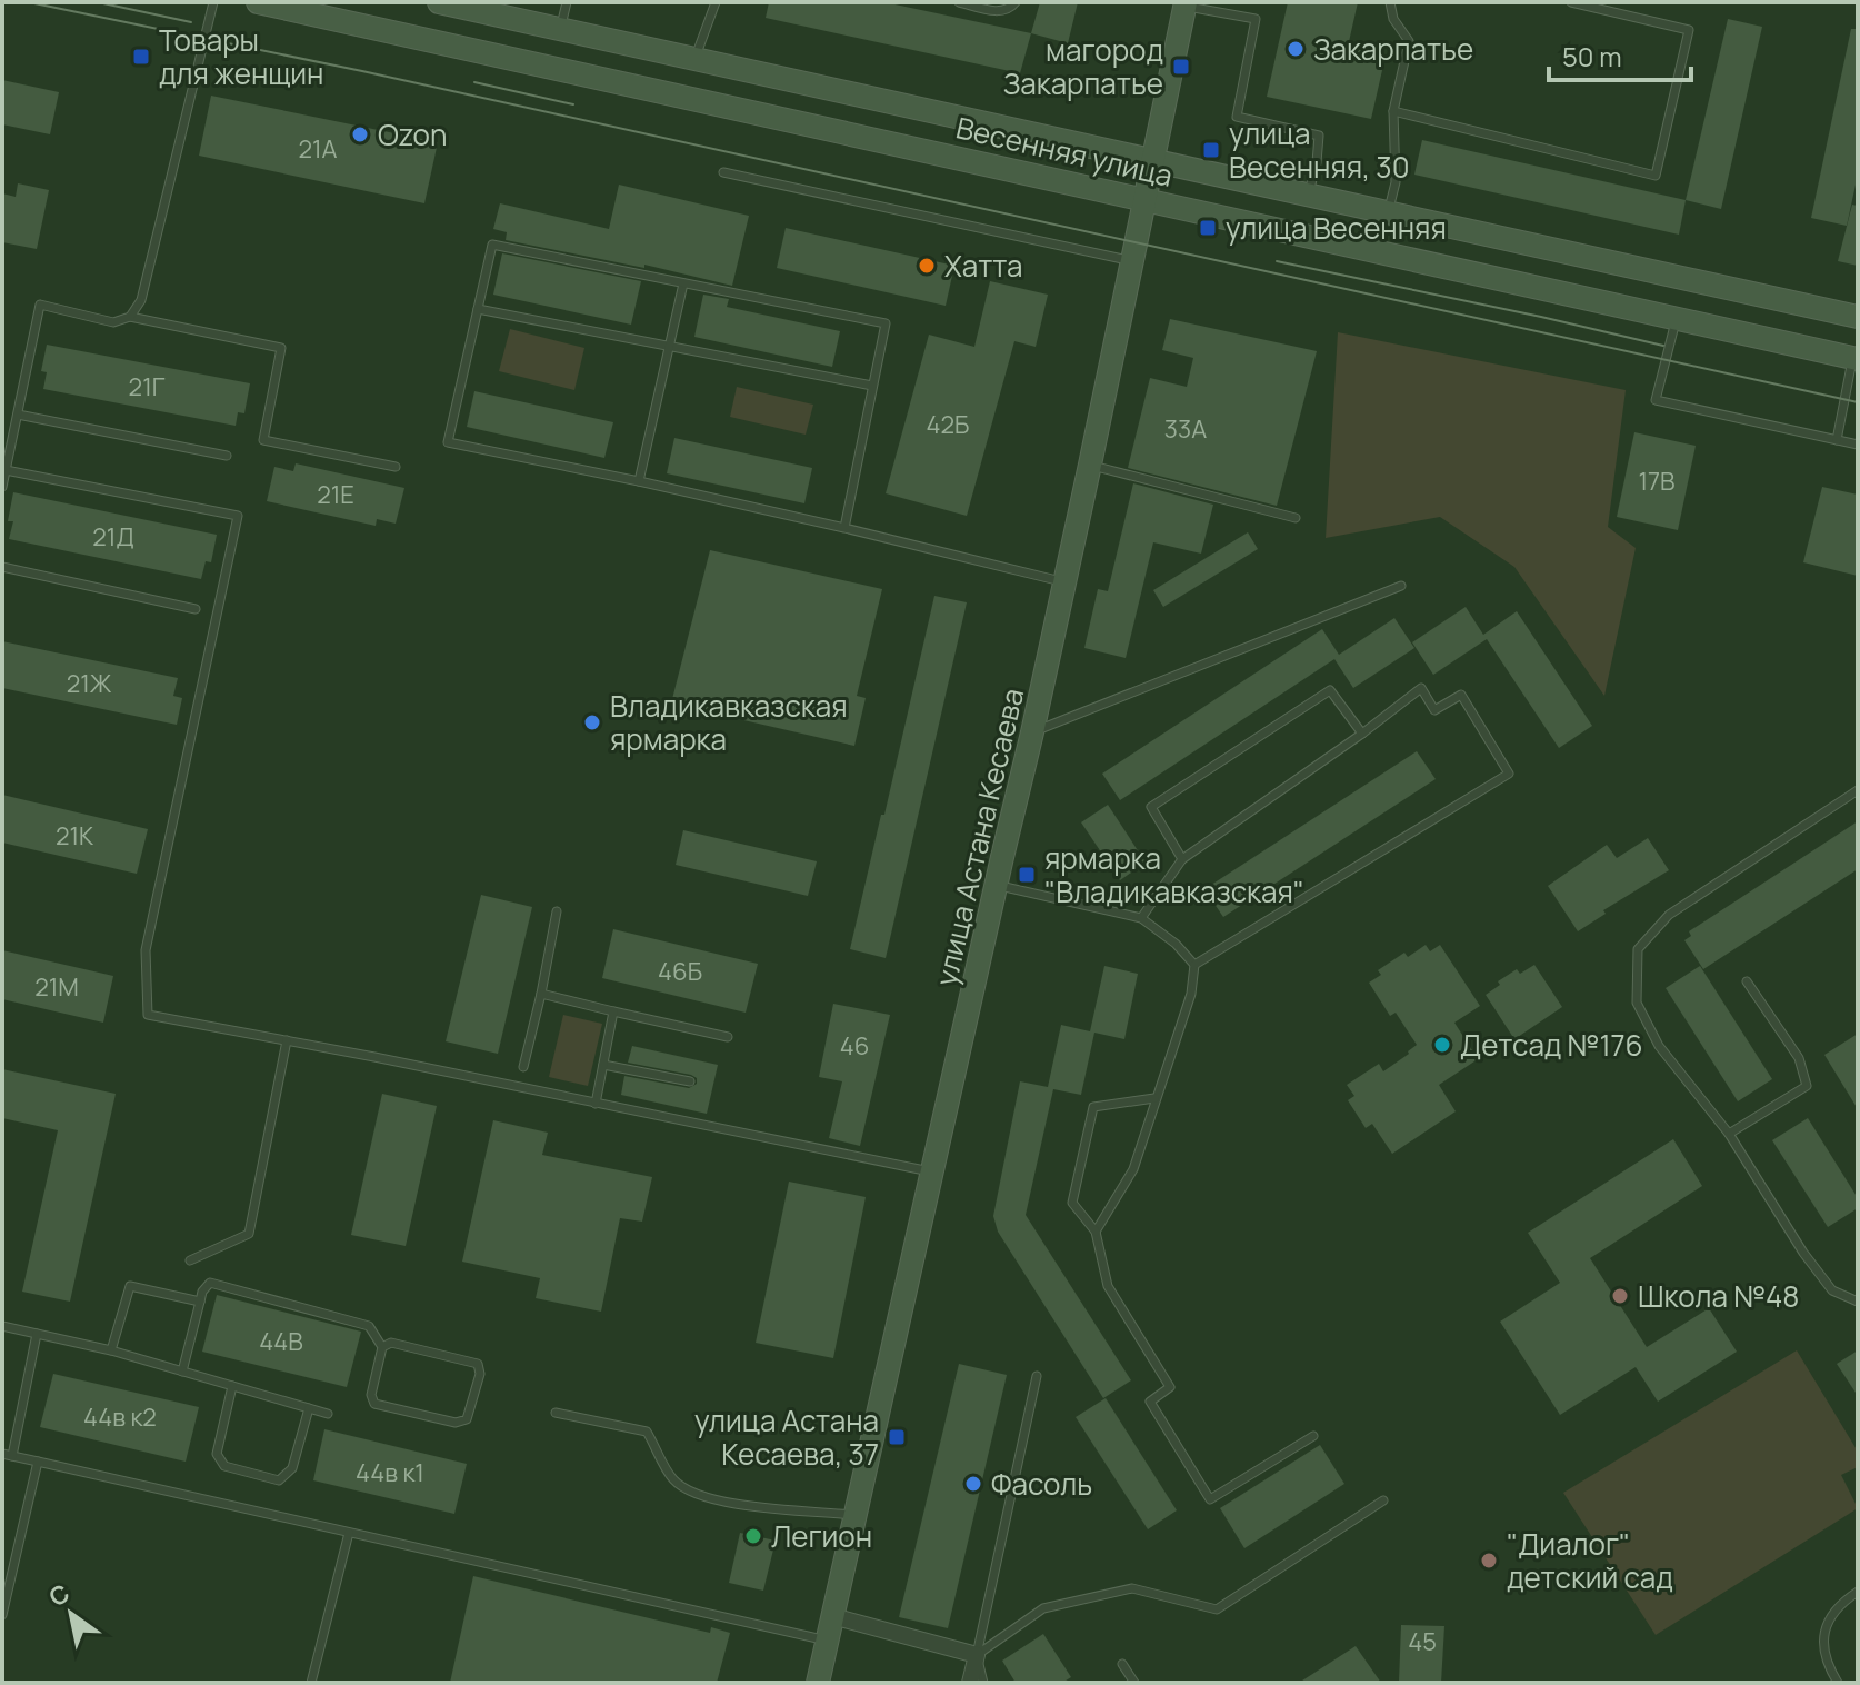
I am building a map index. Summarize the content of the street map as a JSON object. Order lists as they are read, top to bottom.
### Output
{
  "streets": {
    "street": ["Весенняя улица", "улица Астана Кесаева"]
  },
  "crossings": [
    ["Весенняя улица", "улица Астана Кесаева"]
  ],
  "places": {
    "other": [
      "Закарпатье",
      "Ozon",
      "Хатта",
      "Владикавказская ярмарка",
      "Детсад №176",
      "Школа №48",
      "Фасоль",
      "Легион",
      "\"Диалог\" детский сад"
    ],
    "transit": [
      "Товары для женщин",
      "магород Закарпатье",
      "улица Весенняя, 30",
      "улица Весенняя",
      "ярмарка \"Владикавказская\"",
      "улица Астана Кесаева, 37"
    ]
  },
  "house_numbers": [
    "21А",
    "21Г",
    "42Б",
    "33А",
    "17В",
    "21Е",
    "21Д",
    "21Ж",
    "21К",
    "46Б",
    "21М",
    "46",
    "44В",
    "44в к2",
    "44в к1",
    "45"
  ],
  "scale_bar": "50 m",
  "north": "top left"
}
